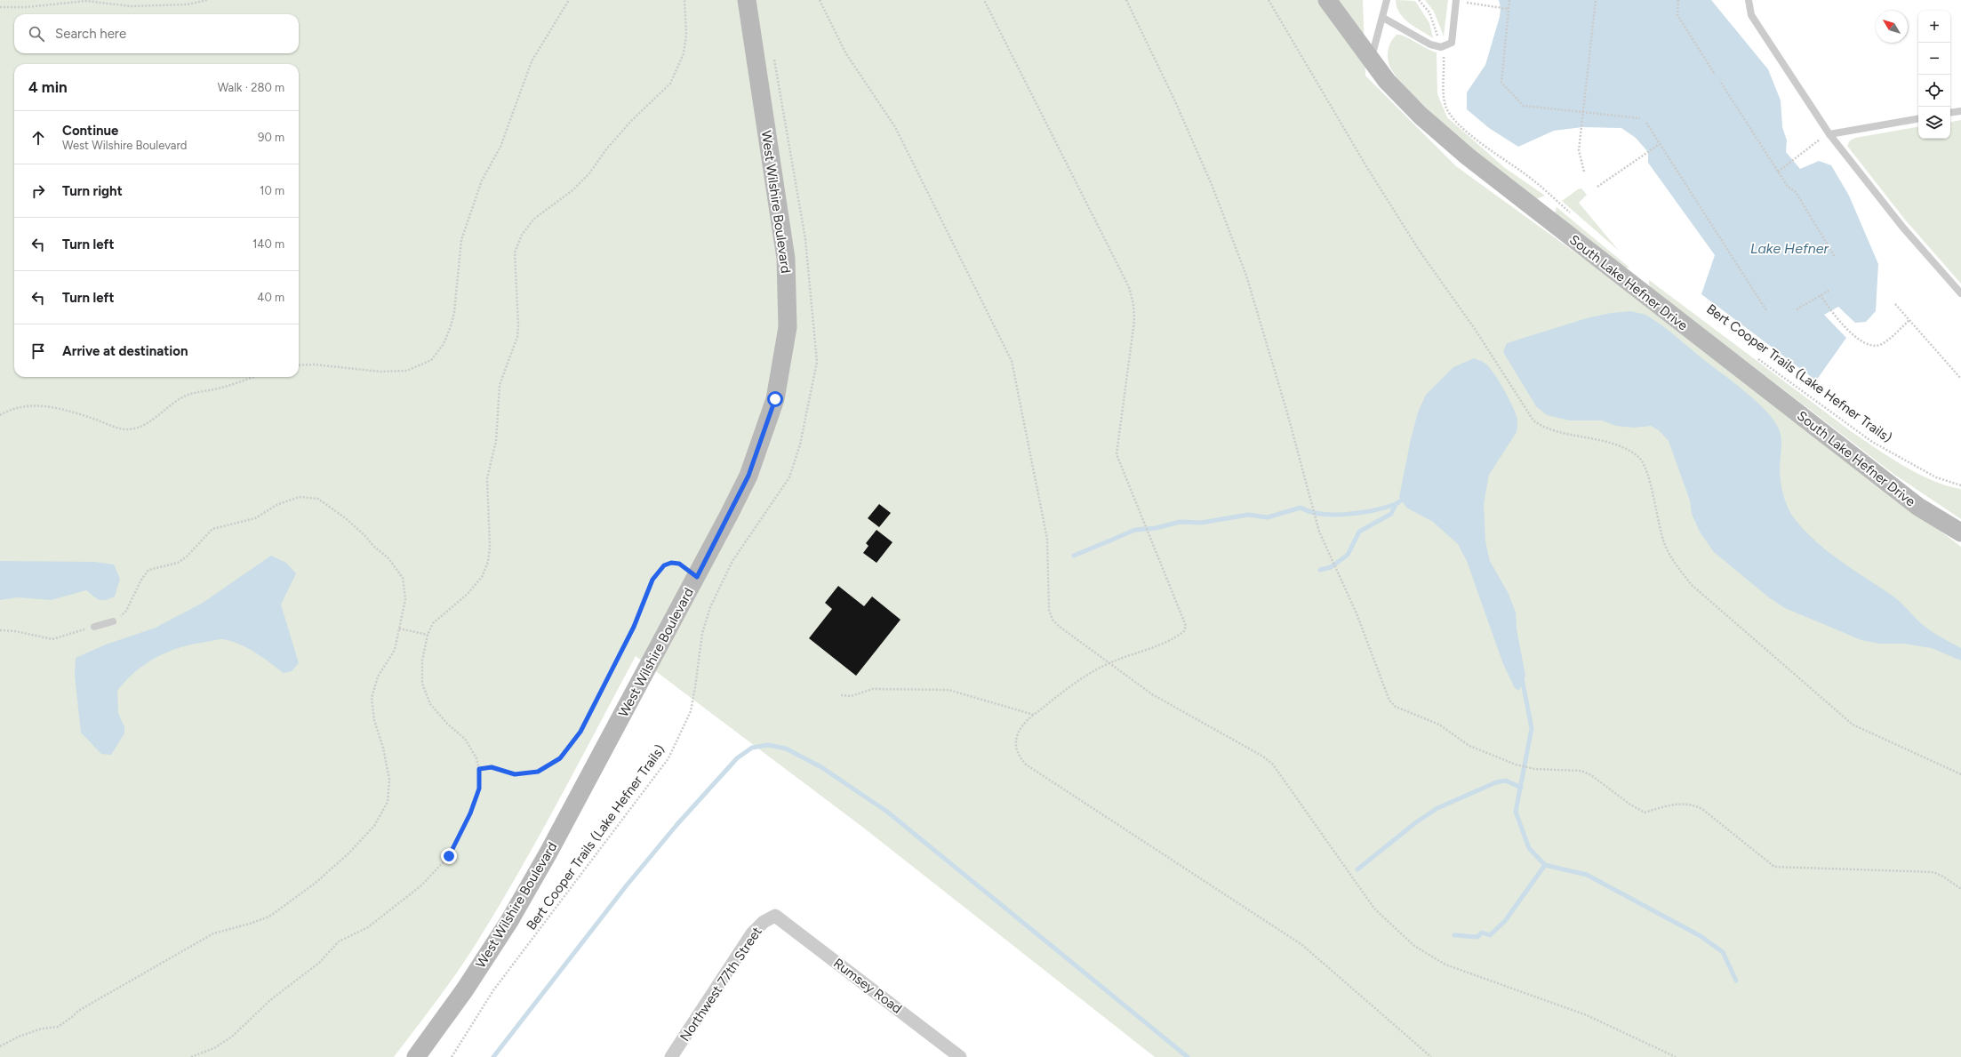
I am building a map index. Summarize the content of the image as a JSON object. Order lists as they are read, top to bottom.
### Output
{
  "streets": {
    "street": [
      "West Wilshire Boulevard",
      "South Lake Hefner Drive",
      "Northwest 77th Street",
      "Rumsey Road"
    ],
    "path": ["Bert Cooper Trails (Lake Hefner Trails)"]
  },
  "crossings": [
    ["Northwest 77th Street", "Rumsey Road"]
  ],
  "water": ["Lake Hefner"],
  "north": "top left",
  "page": {
    "map_buttons": ["+", "−"],
    "search": "Search here",
    "heading": ["4 min", "Walk · 280 m"],
    "list": [
      ["Continue", "West Wilshire Boulevard", "90 m"],
      ["Turn right", "10 m"],
      ["Turn left", "140 m"],
      ["Turn left", "40 m"],
      "Arrive at destination"
    ]
  }
}
